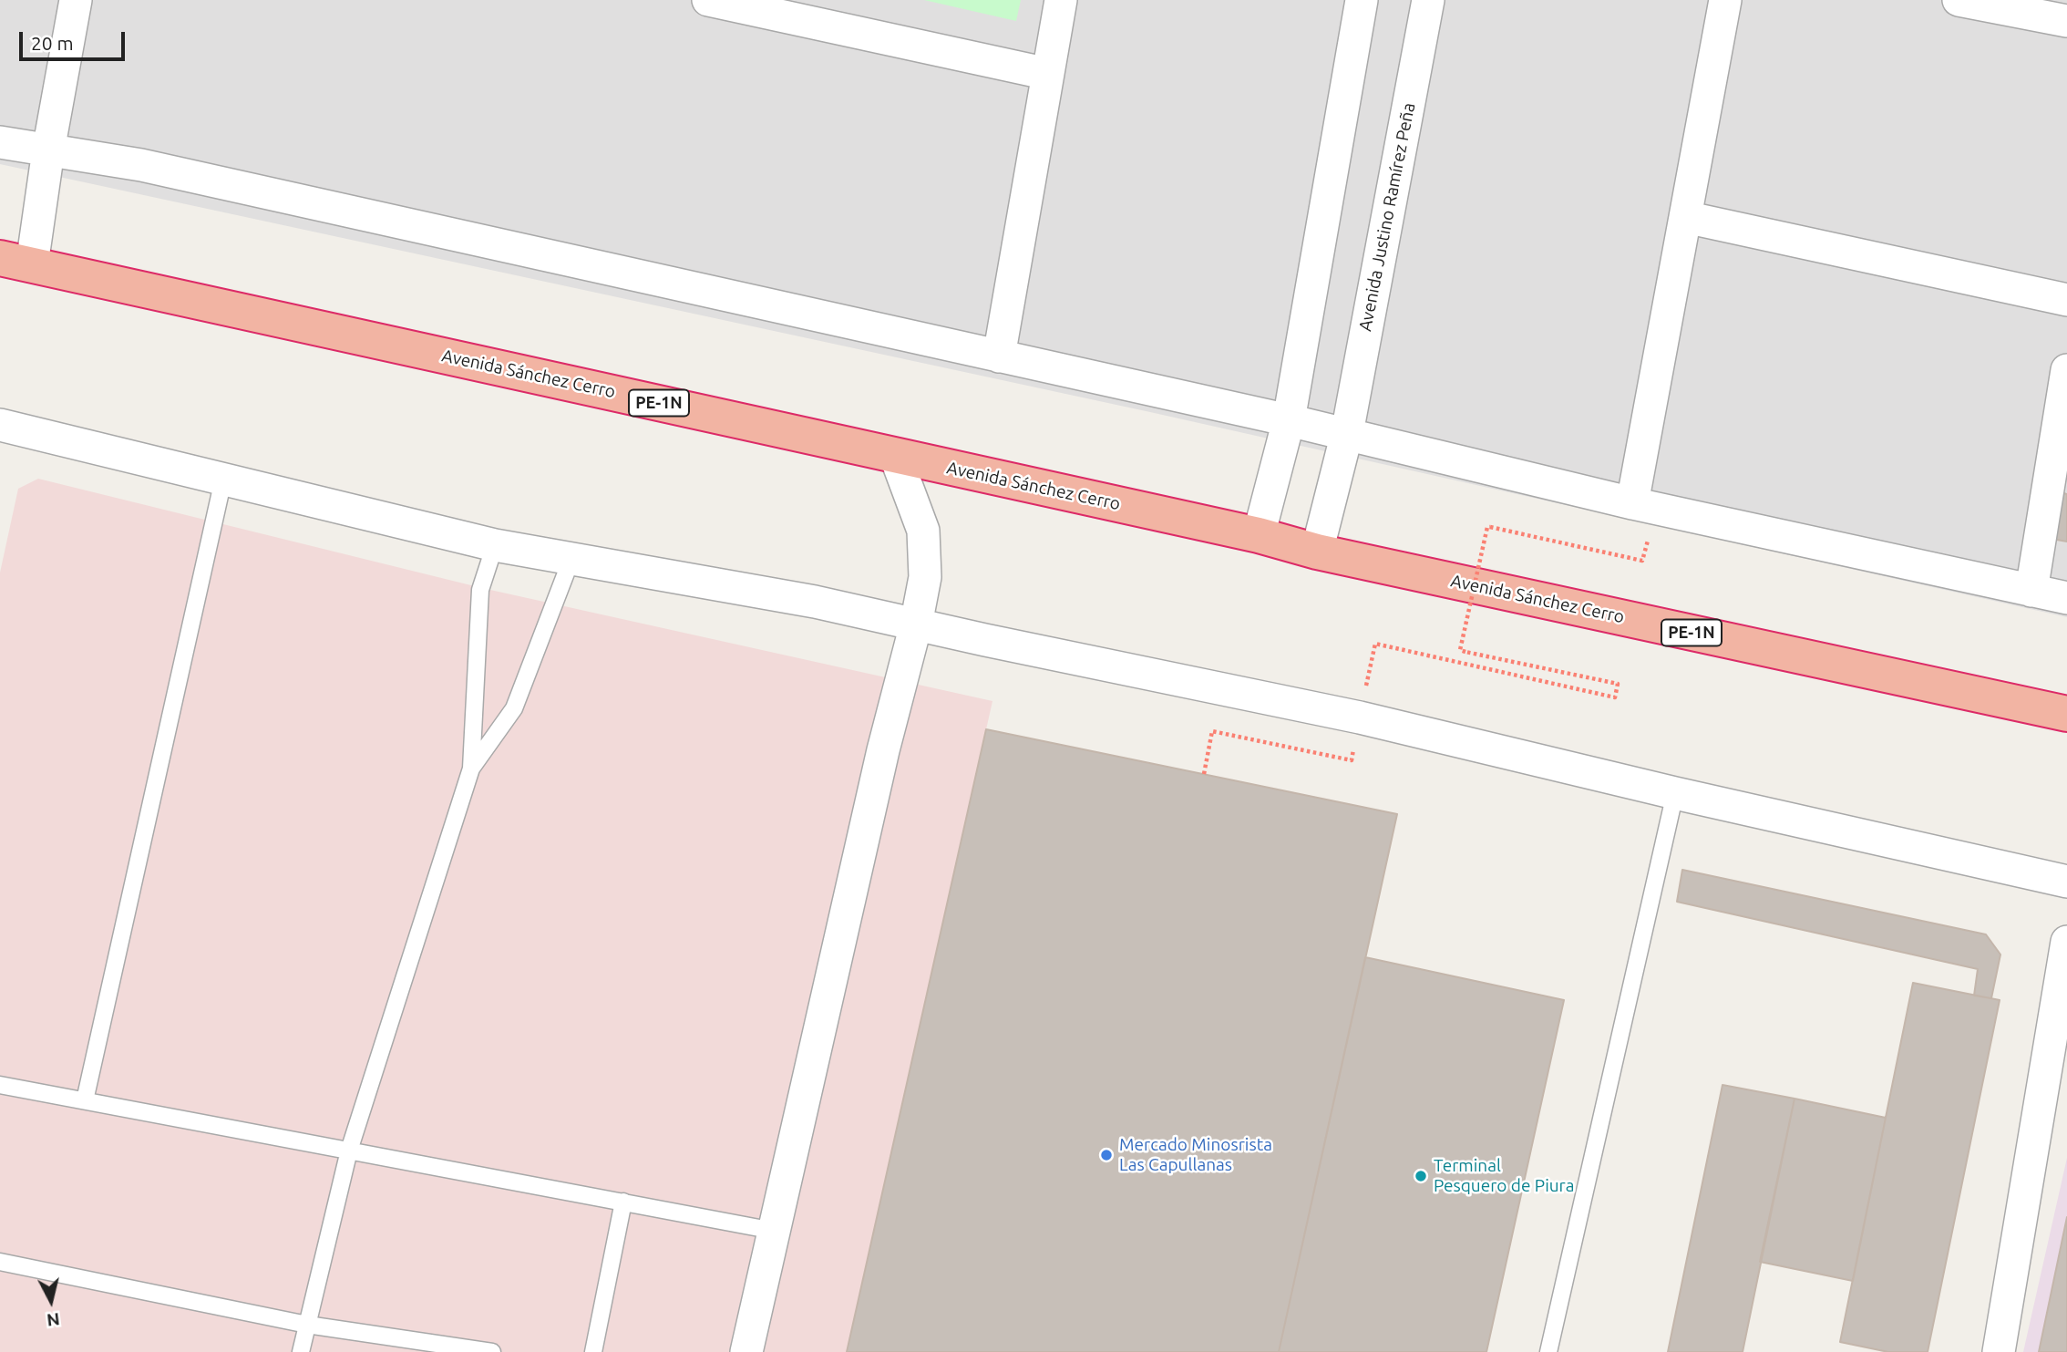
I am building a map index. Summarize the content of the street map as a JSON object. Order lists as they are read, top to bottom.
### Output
{
  "streets": {
    "highway": ["Avenida Sánchez Cerro", "PE-1N"],
    "street": ["Avenida Justino Ramírez Peña"]
  },
  "crossings": [
    ["Avenida Justino Ramírez Peña", "Avenida Sánchez Cerro"]
  ],
  "places": ["Mercado Minosrista Las Capullanas", "Terminal Pesquero de Piura"],
  "scale_bar": "20 m",
  "north": "bottom"
}
